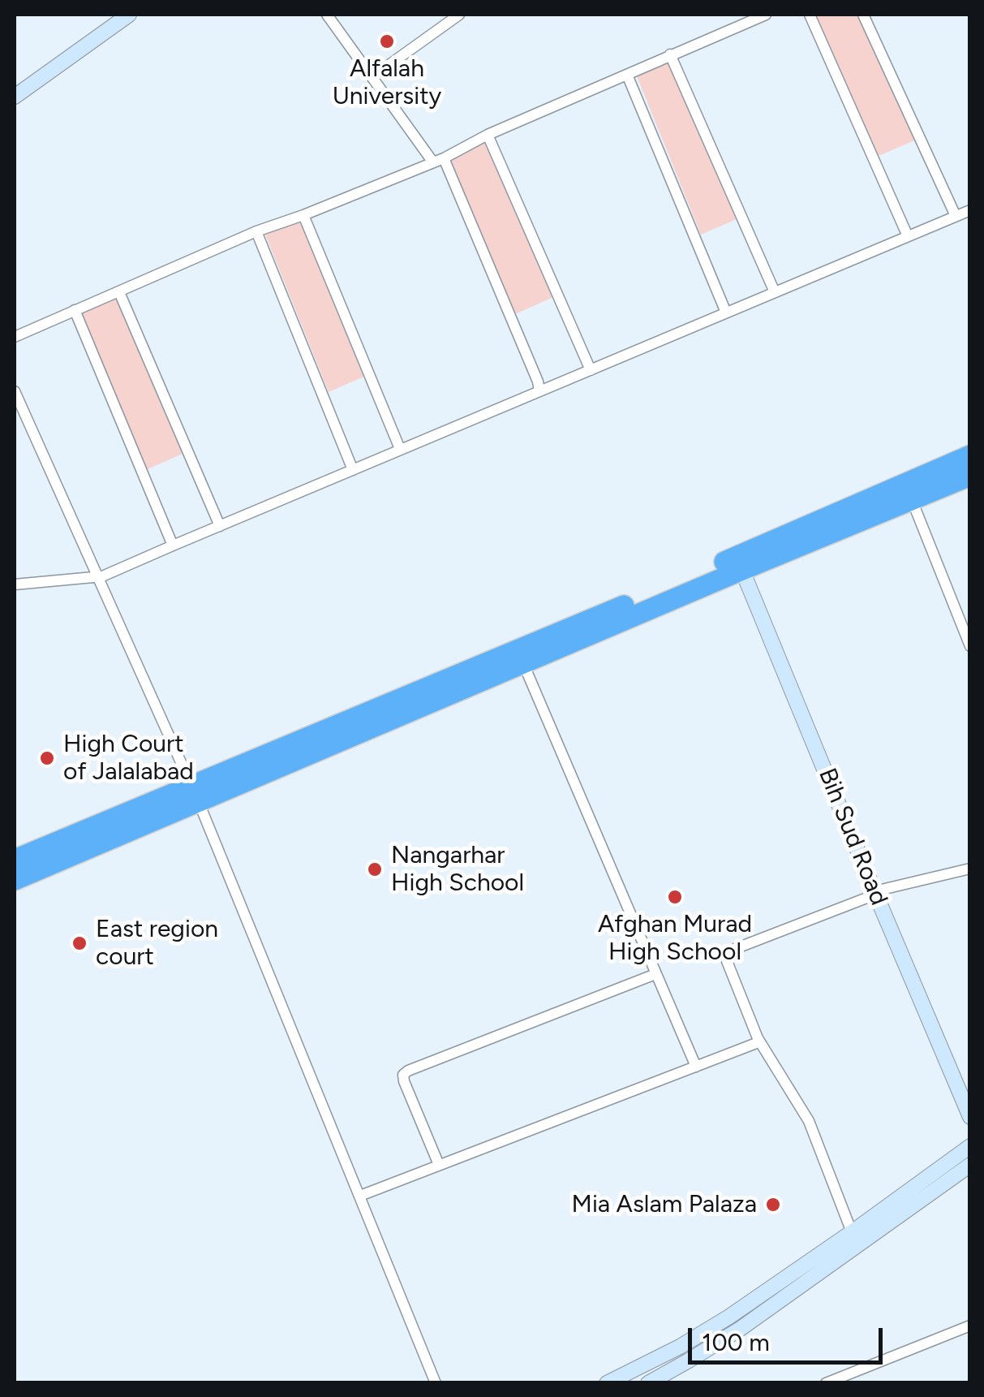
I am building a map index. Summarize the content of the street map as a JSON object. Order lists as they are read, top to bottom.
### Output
{
  "streets": {
    "main road": ["Bih Sud Road"]
  },
  "places": [
    "Alfalah University",
    "High Court of Jalalabad",
    "Nangarhar High School",
    "Afghan Murad High School",
    "East region court",
    "Mia Aslam Palaza"
  ],
  "scale_bar": "100 m"
}
